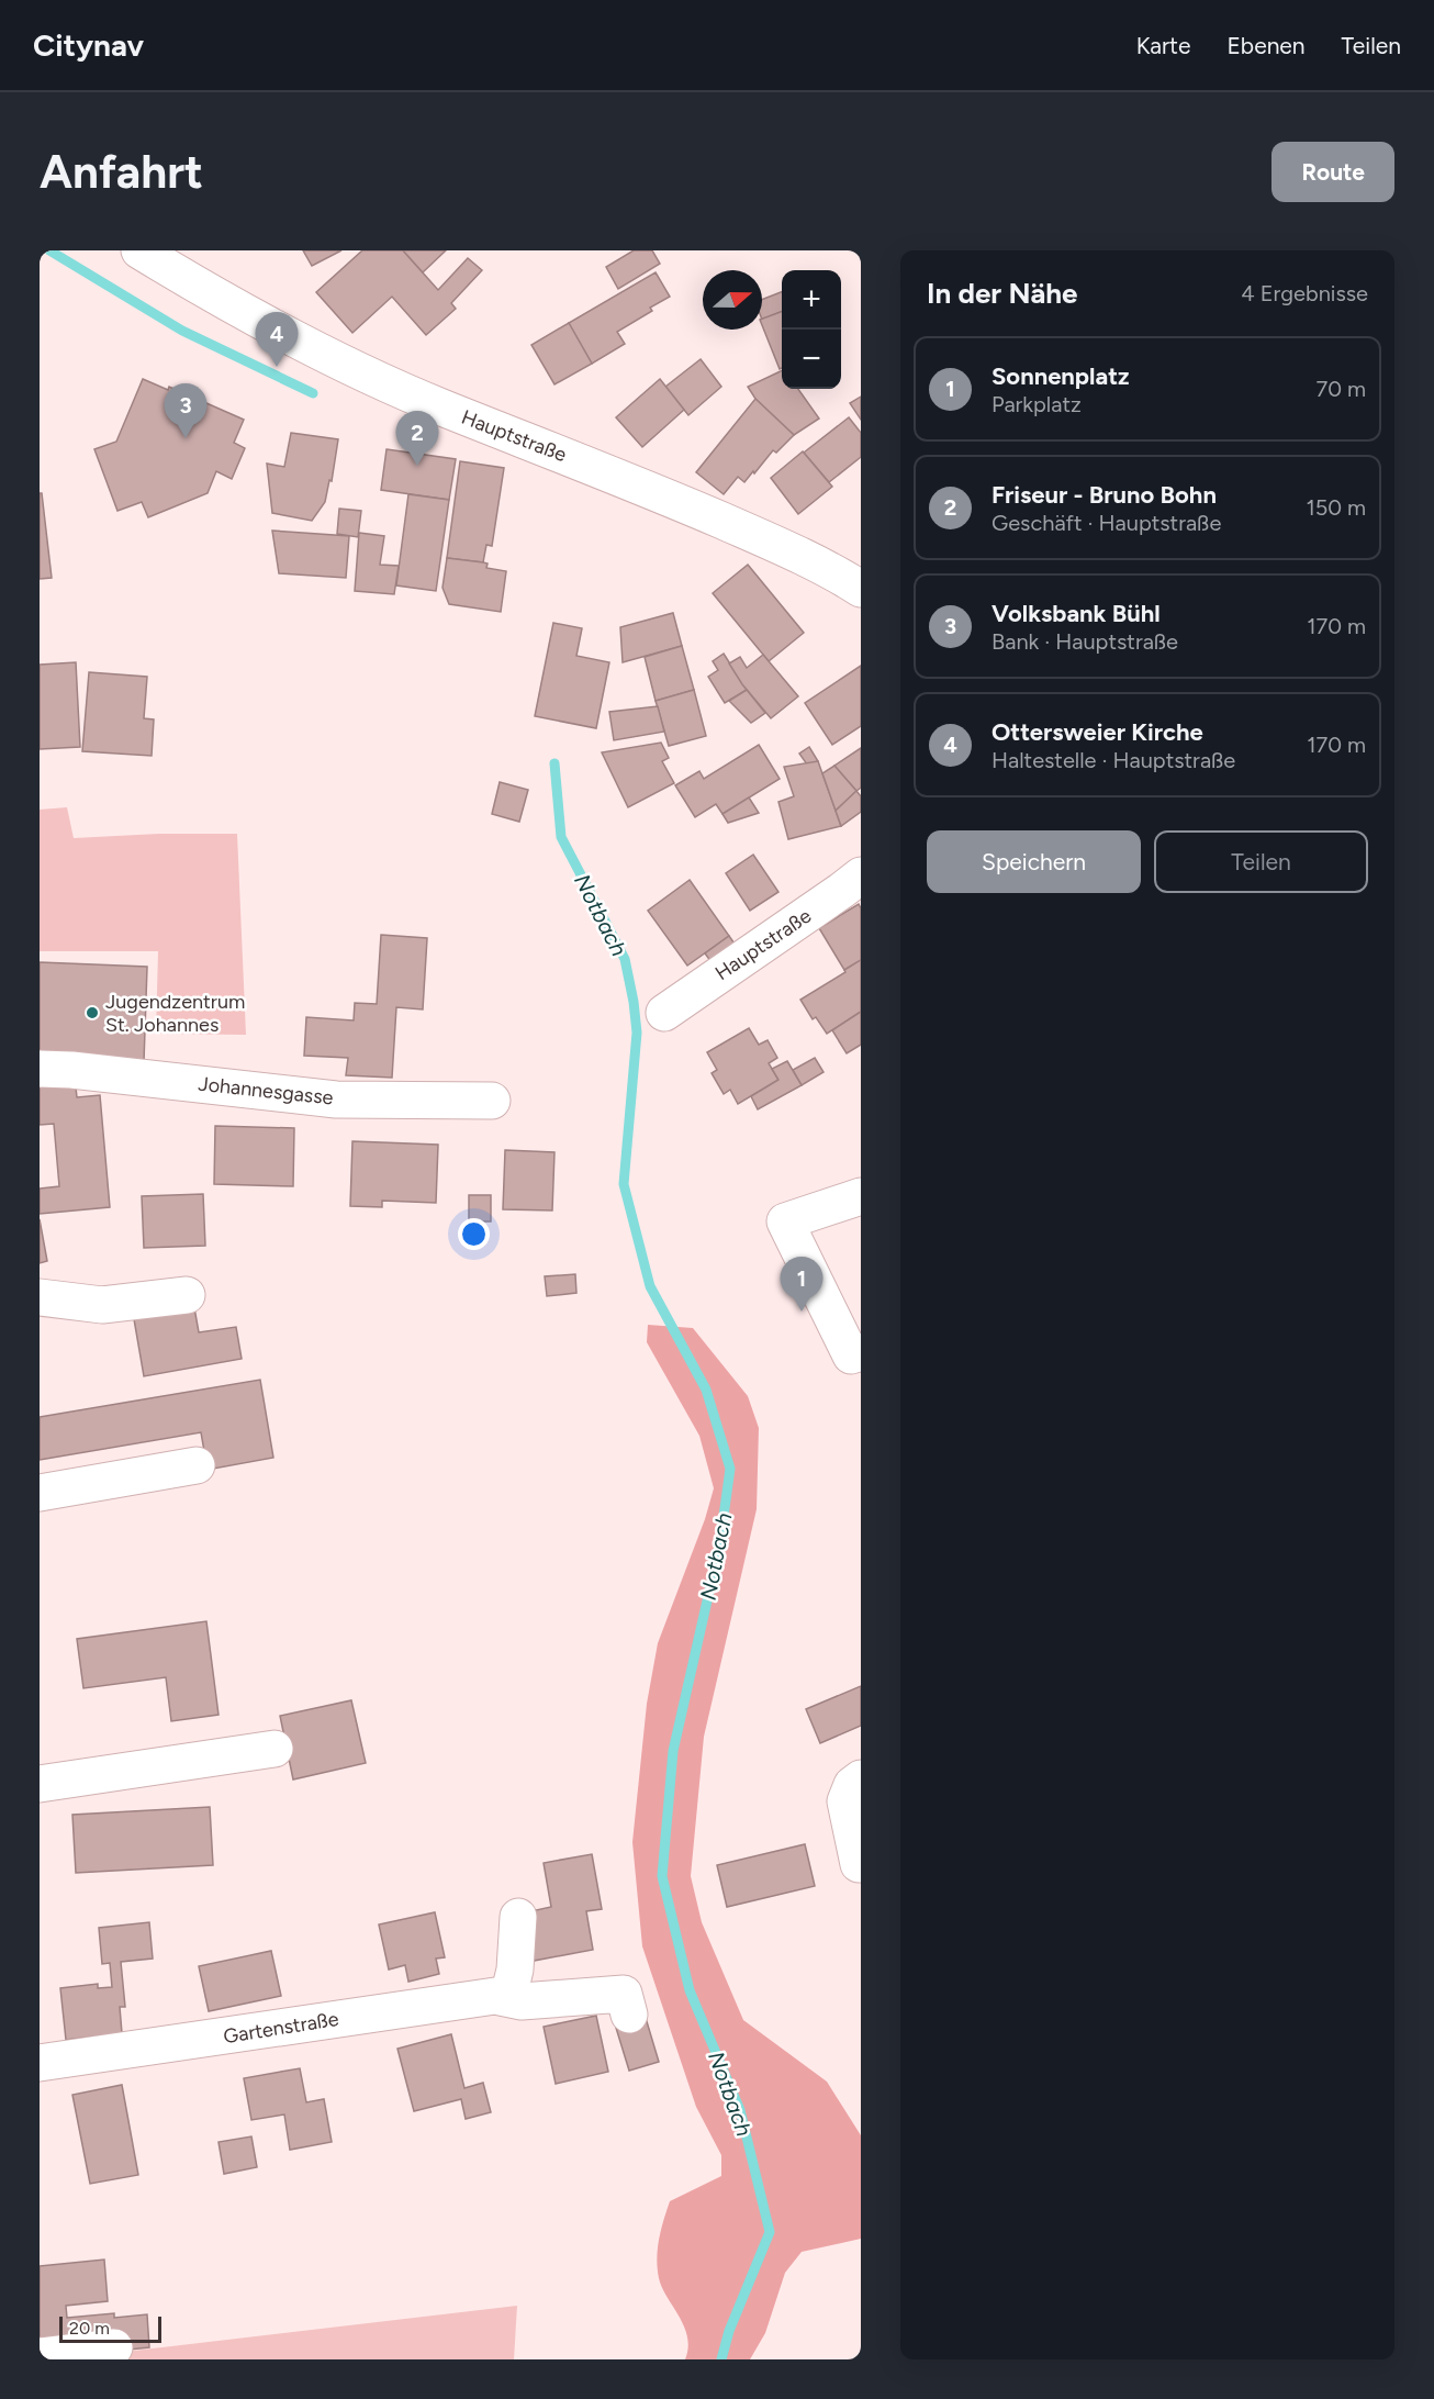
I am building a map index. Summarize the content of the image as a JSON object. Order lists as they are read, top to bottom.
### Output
{
  "streets": {
    "street": ["Hauptstraße", "Johannesgasse", "Gartenstraße"]
  },
  "water": ["Notbach"],
  "places": ["Jugendzentrum St. Johannes"],
  "scale_bar": "20 m",
  "north": "right",
  "page": {
    "header": "Citynav",
    "nav": ["Karte", "Ebenen", "Teilen"],
    "buttons": [
      "Route",
      ["Speichern", "Teilen"]
    ],
    "title": "Anfahrt",
    "heading": ["In der Nähe", "4 Ergebnisse"],
    "map_buttons": ["+", "−"],
    "pins": [
      "4",
      "3",
      "2",
      "1"
    ],
    "list": [
      {
        "mark": "1",
        "name": "Sonnenplatz",
        "note": "Parkplatz",
        "value": "70 m"
      },
      {
        "mark": "2",
        "name": "Friseur - Bruno Bohn",
        "note": "Geschäft · Hauptstraße",
        "value": "150 m"
      },
      {
        "mark": "3",
        "name": "Volksbank Bühl",
        "note": "Bank · Hauptstraße",
        "value": "170 m"
      },
      {
        "mark": "4",
        "name": "Ottersweier Kirche",
        "note": "Haltestelle · Hauptstraße",
        "value": "170 m"
      }
    ],
    "scale": "20 m"
  }
}
